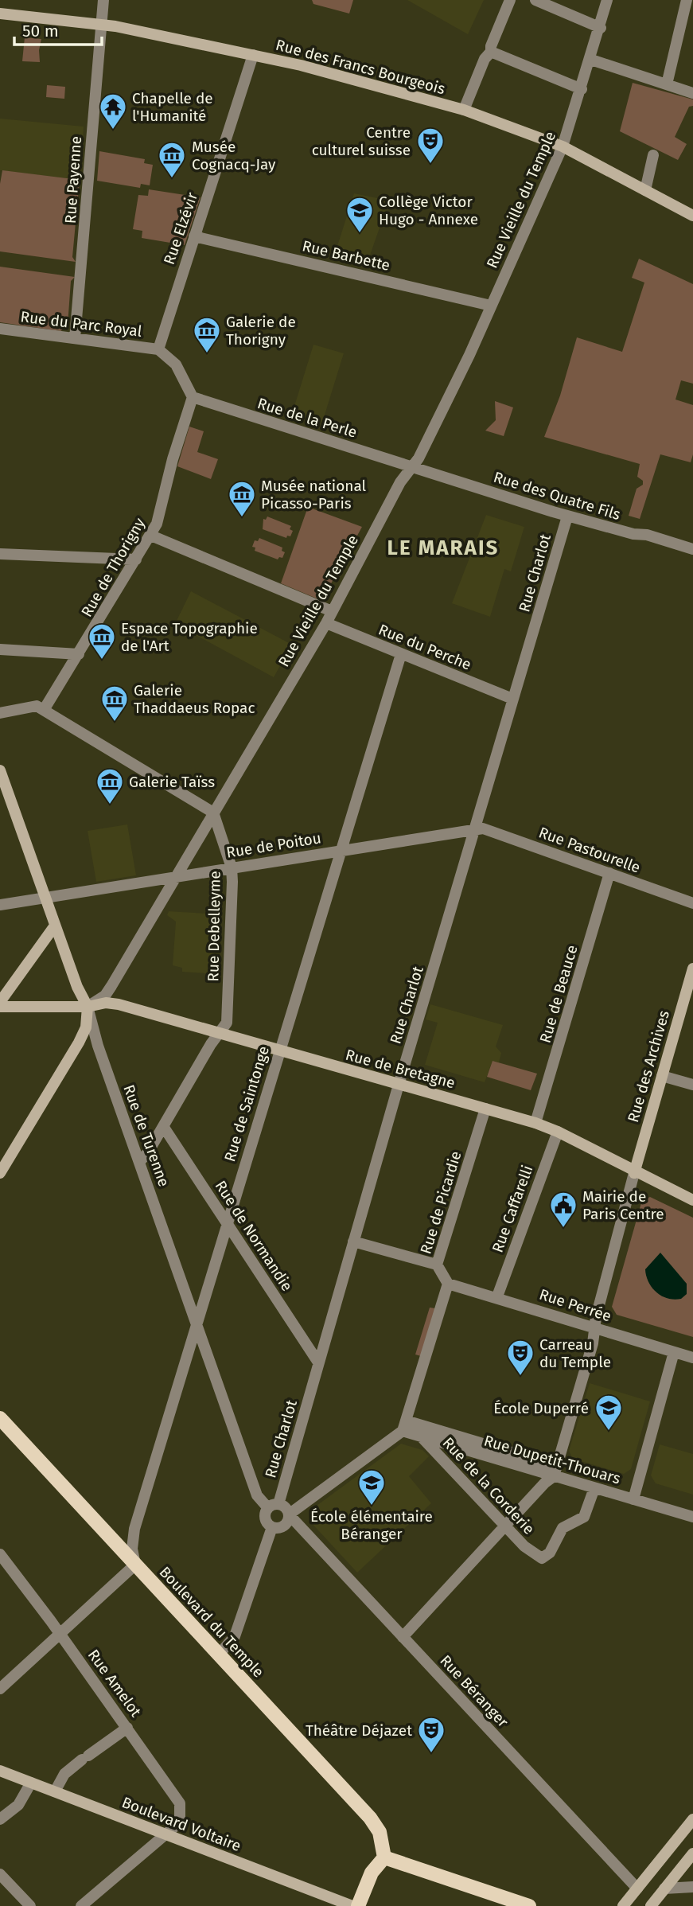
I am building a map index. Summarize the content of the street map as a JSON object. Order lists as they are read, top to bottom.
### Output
{
  "streets": {
    "main road": ["Boulevard du Temple"],
    "street": [
      "Rue des Francs Bourgeois",
      "Rue Payenne",
      "Rue Vieille du Temple",
      "Rue Elzévir",
      "Rue Barbette",
      "Rue du Parc Royal",
      "Rue de la Perle",
      "Rue des Quatre Fils",
      "Rue de Thorigny",
      "Rue Charlot",
      "Rue du Perche",
      "Rue de Poitou",
      "Rue Pastourelle",
      "Rue Debelleyme",
      "Rue de Beauce",
      "Rue des Archives",
      "Rue de Bretagne",
      "Rue de Saintonge",
      "Rue de Turenne",
      "Rue de Picardie",
      "Rue Caffarelli",
      "Rue de Normandie",
      "Rue Perrée",
      "Rue Dupetit-Thouars",
      "Rue de la Corderie",
      "Rue Amelot",
      "Rue Béranger",
      "Boulevard Voltaire"
    ]
  },
  "crossings": [
    ["Rue des Francs Bourgeois", "Rue Payenne"],
    ["Rue des Francs Bourgeois", "Rue Vieille du Temple"],
    ["Rue des Francs Bourgeois", "Rue Elzévir"],
    ["Rue Payenne", "Rue du Parc Royal"],
    ["Rue Vieille du Temple", "Rue Barbette"],
    ["Rue Vieille du Temple", "Rue de la Perle"],
    ["Rue Vieille du Temple", "Rue des Quatre Fils"],
    ["Rue Vieille du Temple", "Rue du Perche"],
    ["Rue Vieille du Temple", "Rue de Poitou"],
    ["Rue Vieille du Temple", "Rue Debelleyme"],
    ["Rue Vieille du Temple", "Rue de Bretagne"],
    ["Rue Vieille du Temple", "Rue de Turenne"],
    ["Rue Elzévir", "Rue Barbette"],
    ["Rue Elzévir", "Rue du Parc Royal"],
    ["Rue de la Perle", "Rue des Quatre Fils"],
    ["Rue de la Perle", "Rue de Thorigny"],
    ["Rue des Quatre Fils", "Rue Charlot"],
    ["Rue Charlot", "Rue du Perche"],
    ["Rue Charlot", "Rue de Poitou"],
    ["Rue Charlot", "Rue Pastourelle"],
    ["Rue Charlot", "Rue de Bretagne"],
    ["Rue Charlot", "Rue de Turenne"],
    ["Rue Charlot", "Rue de Normandie"],
    ["Rue Charlot", "Rue Béranger"],
    ["Rue du Perche", "Rue de Saintonge"],
    ["Rue de Poitou", "Rue Pastourelle"],
    ["Rue de Poitou", "Rue Debelleyme"],
    ["Rue de Poitou", "Rue de Saintonge"],
    ["Rue de Poitou", "Rue de Turenne"],
    ["Rue Pastourelle", "Rue de Beauce"],
    ["Rue Debelleyme", "Rue de Bretagne"],
    ["Rue Debelleyme", "Rue de Turenne"],
    ["Rue Debelleyme", "Rue de Normandie"],
    ["Rue de Beauce", "Rue de Bretagne"],
    ["Rue des Archives", "Rue de Bretagne"],
    ["Rue de Bretagne", "Rue de Saintonge"],
    ["Rue de Bretagne", "Rue de Turenne"],
    ["Rue de Bretagne", "Rue de Picardie"],
    ["Rue de Bretagne", "Rue Caffarelli"],
    ["Rue de Saintonge", "Rue de Turenne"],
    ["Rue de Saintonge", "Rue de Normandie"],
    ["Rue de Saintonge", "Boulevard du Temple"],
    ["Rue de Turenne", "Rue Béranger"],
    ["Rue de Picardie", "Rue Perrée"],
    ["Rue Caffarelli", "Rue Perrée"],
    ["Rue Dupetit-Thouars", "Rue de la Corderie"],
    ["Rue Amelot", "Boulevard Voltaire"]
  ],
  "districts": ["LE MARAIS"],
  "places": {
    "temple": ["Chapelle de l'Humanité"],
    "theatre": ["Centre culturel suisse", "Carreau du Temple", "Théâtre Déjazet"],
    "museum": [
      "Musée Cognacq-Jay",
      "Galerie de Thorigny",
      "Musée national Picasso-Paris",
      "Espace Topographie de l'Art",
      "Galerie Thaddaeus Ropac",
      "Galerie Taïss"
    ],
    "school or university": ["Collège Victor Hugo - Annexe", "École Duperré", "École élémentaire Béranger"],
    "public building": ["Mairie de Paris Centre"]
  },
  "scale_bar": "50 m"
}
